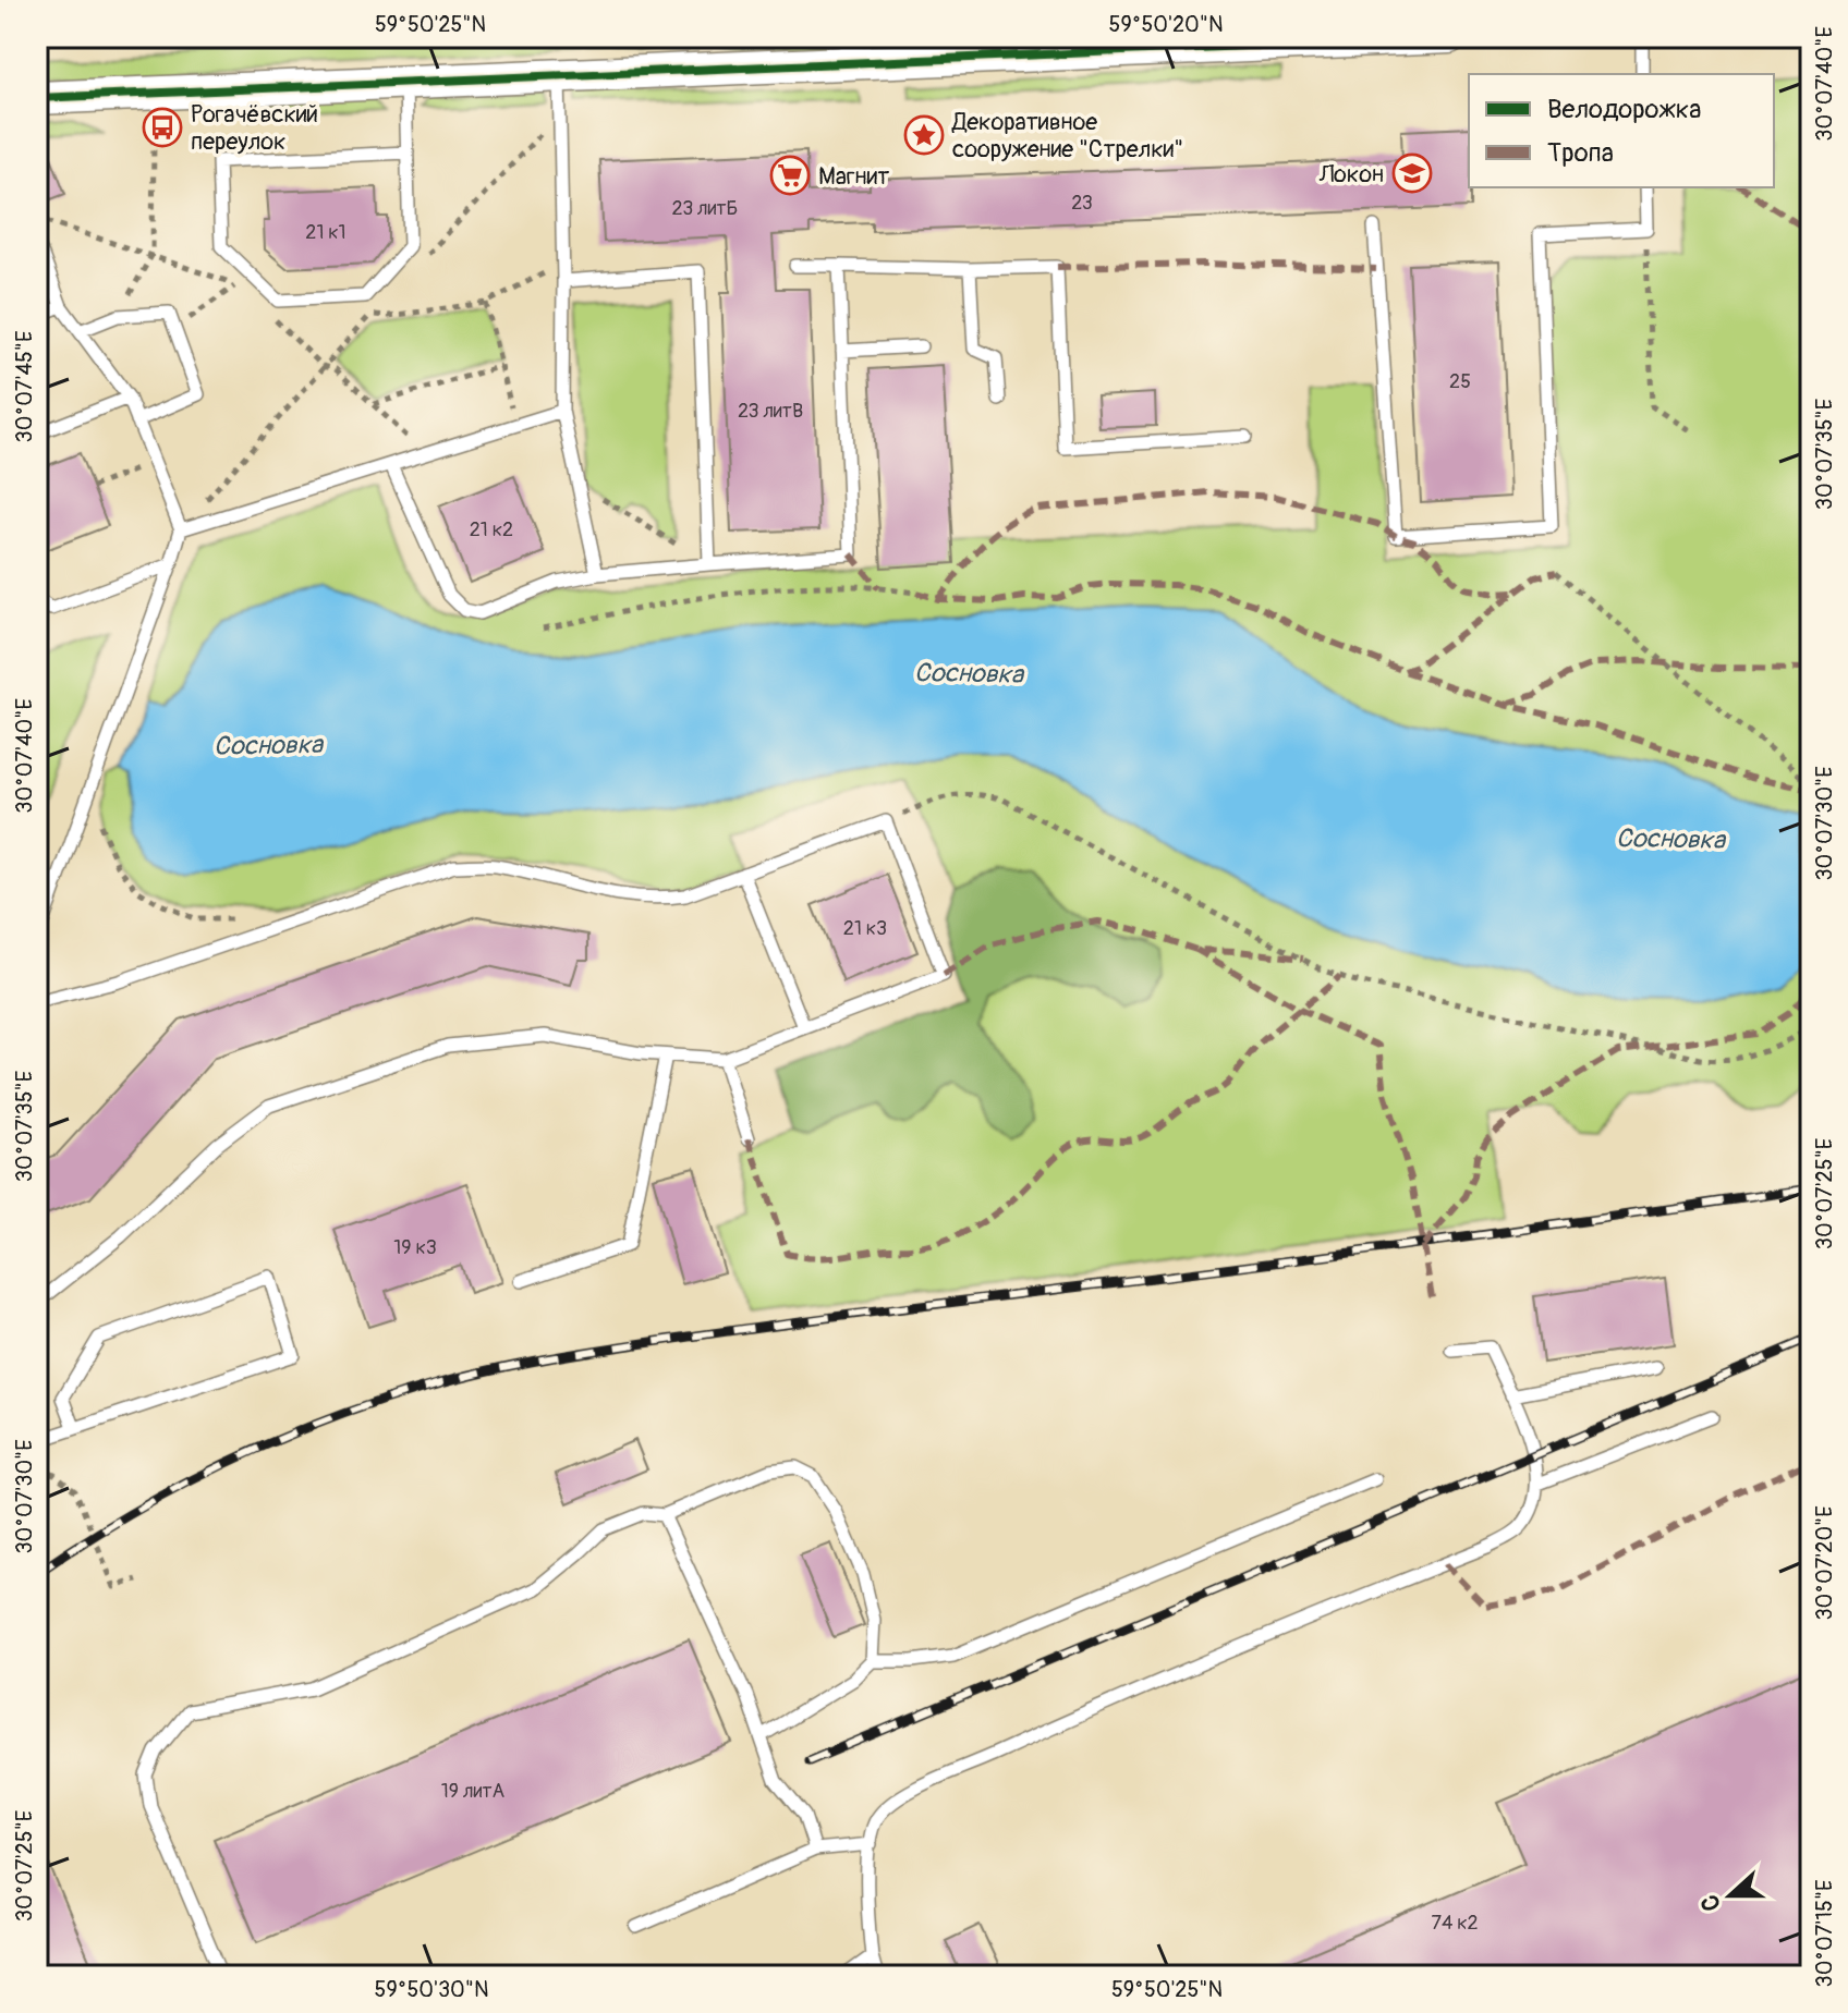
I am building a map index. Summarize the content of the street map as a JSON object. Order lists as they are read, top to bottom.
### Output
{
  "water": ["Сосновка"],
  "places": {
    "bus stop": ["Рогачёвский переулок"],
    "place": ["Декоративное сооружение \"Стрелки\""],
    "school or university": ["Локон"],
    "supermarket": ["Магнит"]
  },
  "house_numbers": [
    "23",
    "23 литБ",
    "21 к1",
    "25",
    "23 литВ",
    "21 к2",
    "21 к3",
    "19 к3",
    "19 литА",
    "74 к2"
  ],
  "legend": ["Велодорожка", "Тропа"],
  "north": "left",
  "coordinates": [
    "59°50'25\"N",
    "59°50'20\"N",
    "30°07'40\"E",
    "30°07'45\"E",
    "30°07'35\"E",
    "30°07'30\"E",
    "30°07'25\"E",
    "30°07'20\"E",
    "30°07'15\"E",
    "59°50'30\"N"
  ]
}
